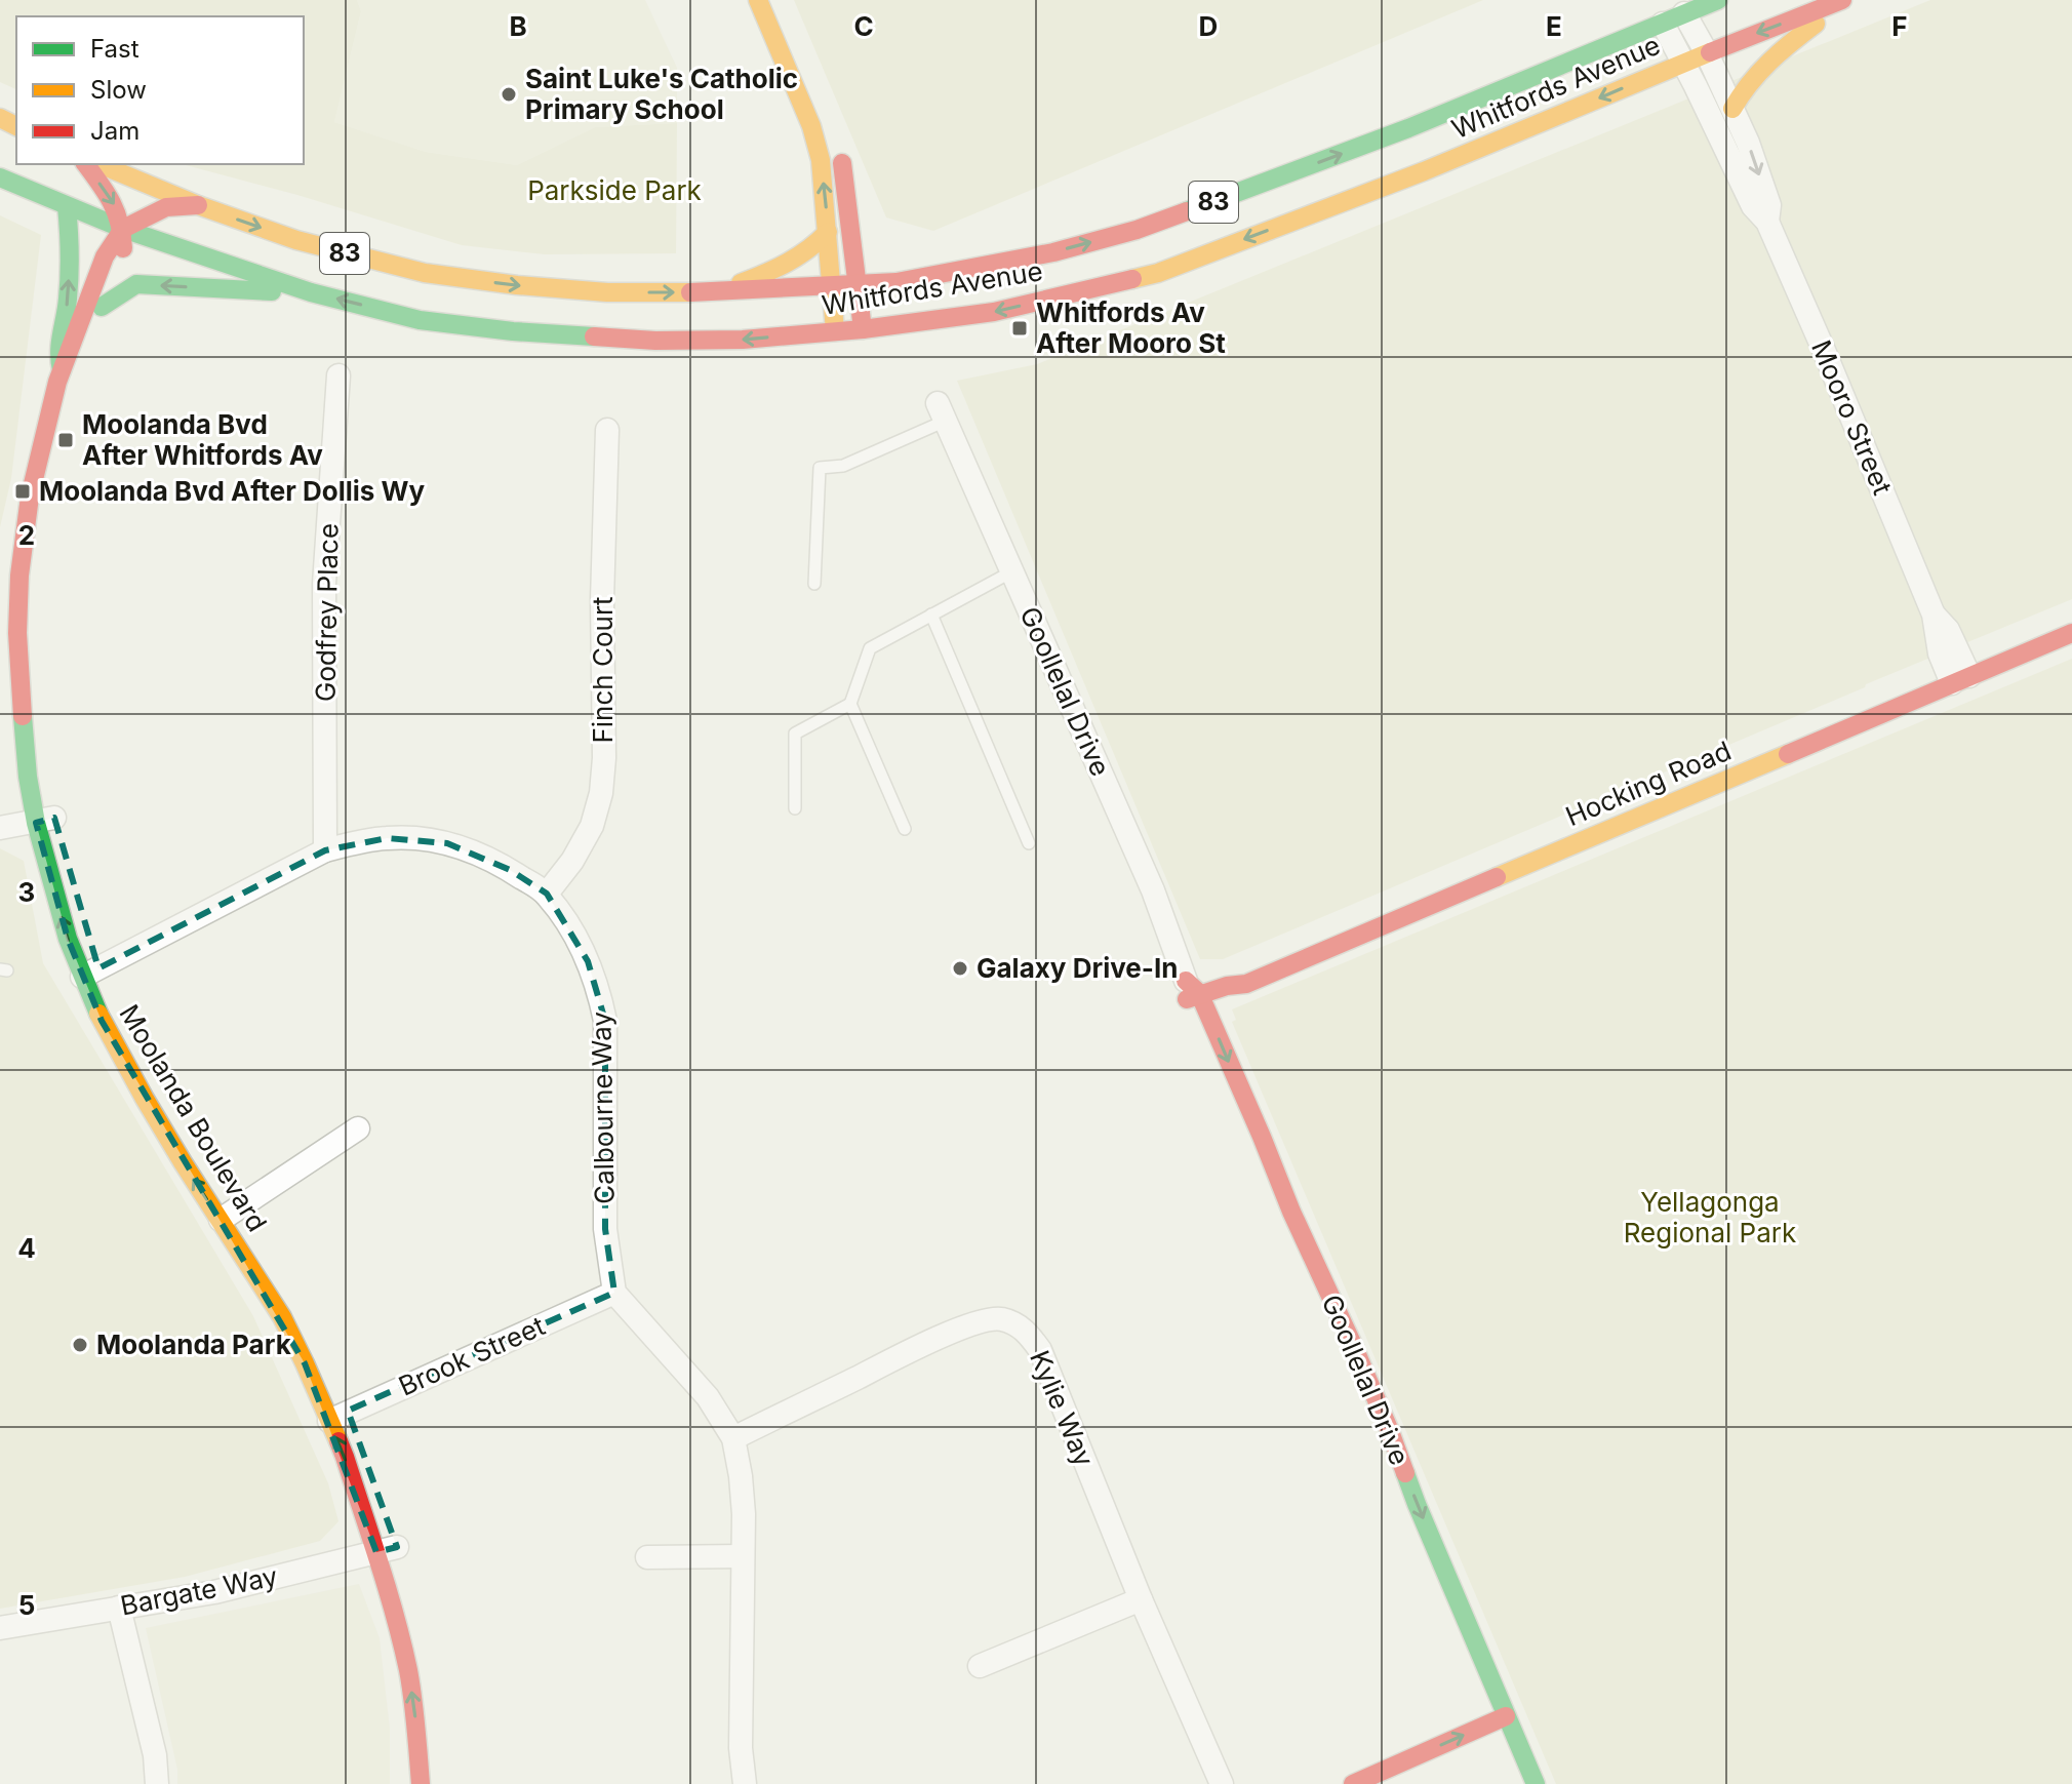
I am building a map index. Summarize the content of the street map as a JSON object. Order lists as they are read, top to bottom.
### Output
{
  "streets": {
    "street": [
      "Whitfords Avenue",
      "83",
      "Mooro Street",
      "Godfrey Place",
      "Finch Court",
      "Goollelal Drive",
      "Hocking Road",
      "Calbourne Way",
      "Moolanda Boulevard",
      "Brook Street",
      "Kylie Way",
      "Bargate Way"
    ]
  },
  "crossings": [
    ["Whitfords Avenue", "Mooro Street"],
    ["Whitfords Avenue", "Moolanda Boulevard"],
    ["Mooro Street", "Hocking Road"],
    ["Godfrey Place", "Calbourne Way"],
    ["Finch Court", "Calbourne Way"],
    ["Goollelal Drive", "Hocking Road"],
    ["Calbourne Way", "Moolanda Boulevard"],
    ["Calbourne Way", "Brook Street"],
    ["Moolanda Boulevard", "Brook Street"],
    ["Moolanda Boulevard", "Bargate Way"]
  ],
  "parks": ["Parkside Park", "Yellagonga Regional Park"],
  "places": {
    "other": ["Saint Luke's Catholic Primary School", "Galaxy Drive-In", "Moolanda Park"],
    "transit": ["Whitfords Av After Mooro St", "Moolanda Bvd After Whitfords Av", "Moolanda Bvd After Dollis Wy"]
  },
  "legend": ["Fast", "Slow", "Jam"],
  "grid": {
    "columns": [
      "B",
      "C",
      "D",
      "E",
      "F"
    ],
    "rows": [
      "2",
      "3",
      "4",
      "5"
    ]
  }
}
